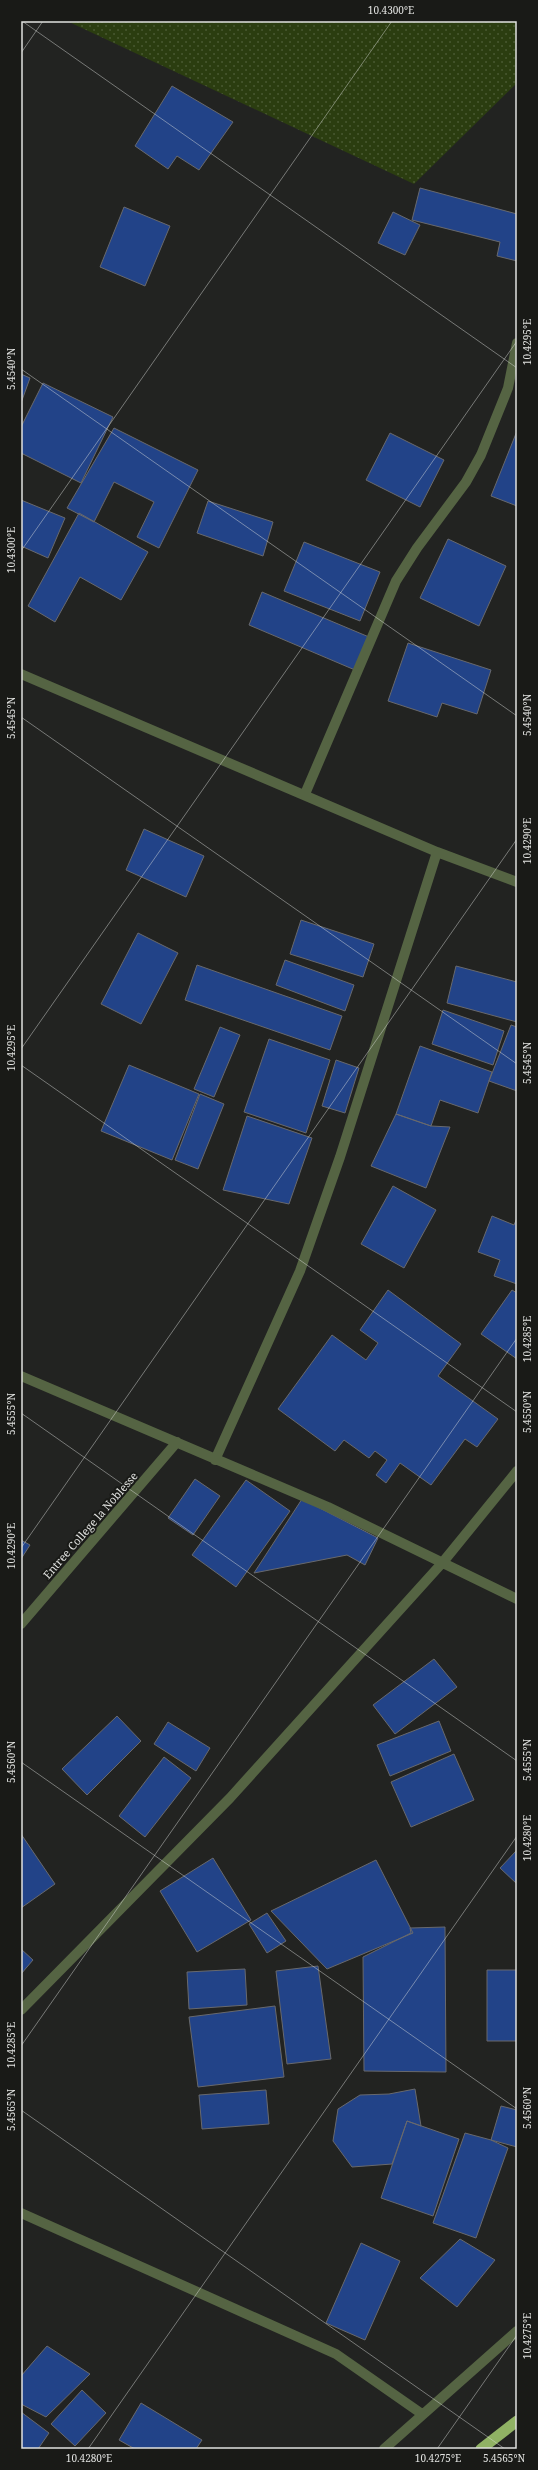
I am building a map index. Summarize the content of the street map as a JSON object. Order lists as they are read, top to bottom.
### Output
{
  "streets": {
    "street": ["Entree College la Noblesse"]
  },
  "coordinates": [
    "10.4300°E",
    "10.4295°E",
    "5.4540°N",
    "5.4545°N",
    "10.4290°E",
    "10.4285°E",
    "5.4550°N",
    "5.4555°N",
    "5.4560°N",
    "10.4280°E",
    "5.4565°N",
    "10.4275°E"
  ]
}
